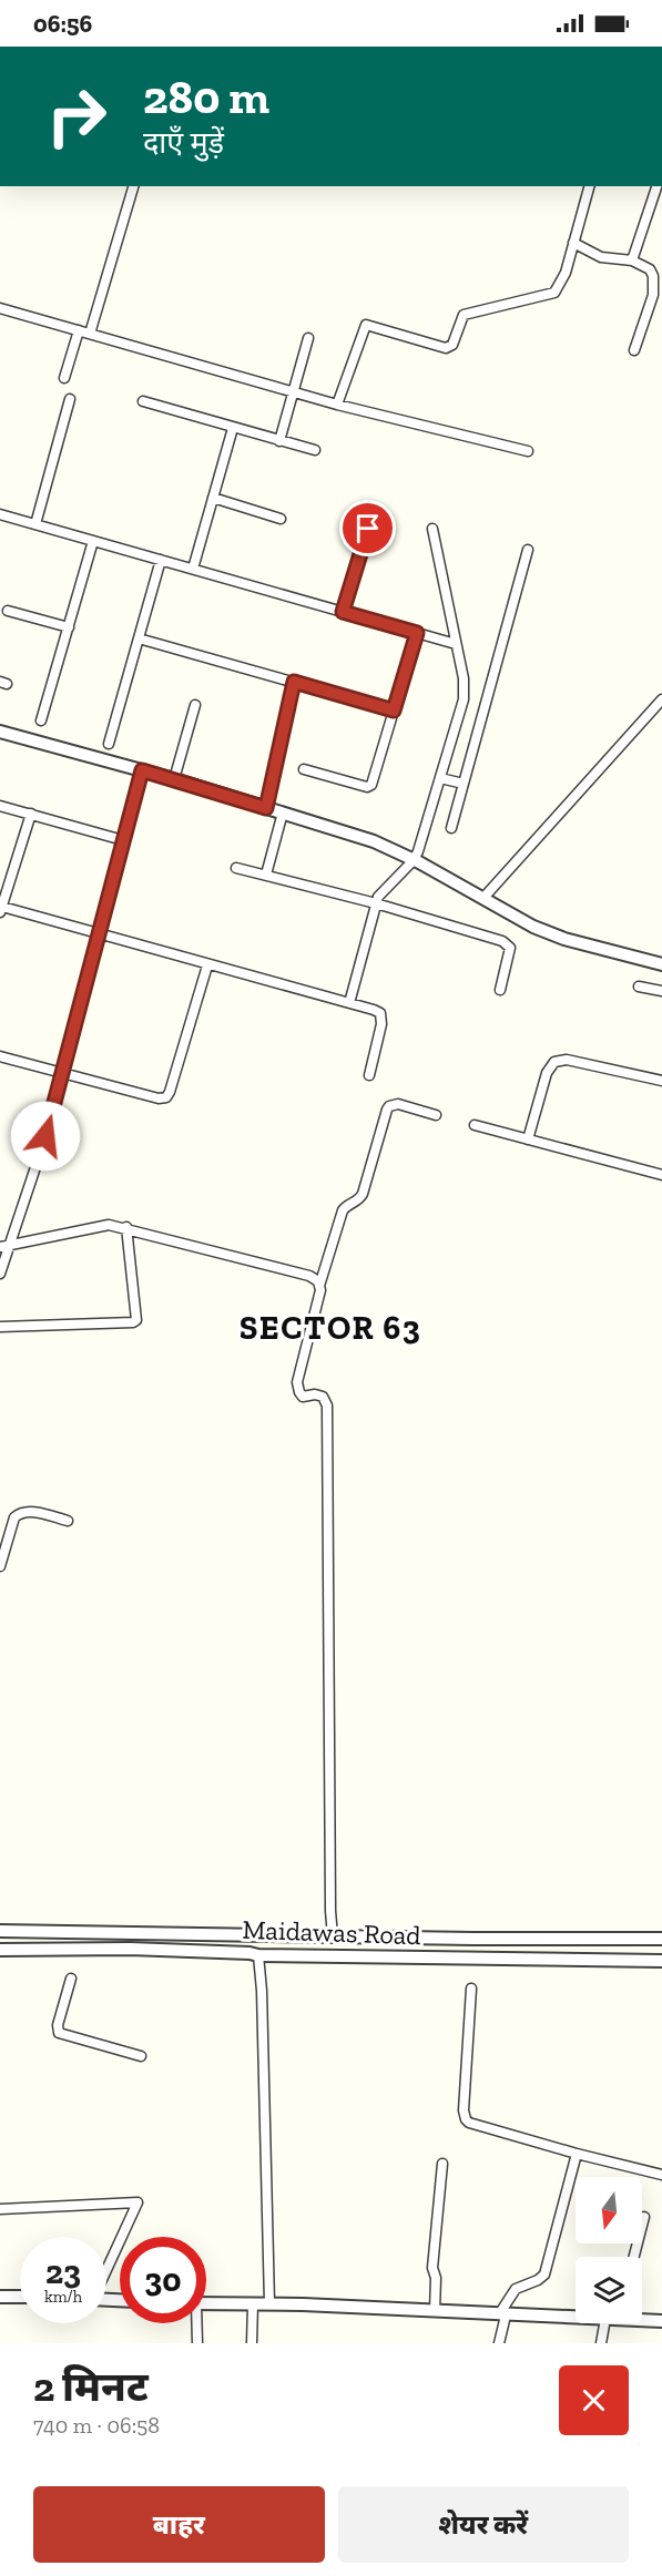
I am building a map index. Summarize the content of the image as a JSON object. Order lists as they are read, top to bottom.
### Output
{
  "streets": {
    "street": ["Maidawas Road"]
  },
  "districts": ["SECTOR 63"],
  "north": "bottom",
  "page": {
    "status": "06:56",
    "turn": ["280 m", "दाएँ मुड़ें"],
    "speed": "23 km/h",
    "limit": "30",
    "heading": ["2 मिनट", "740 m · 06:58"],
    "buttons": ["बाहर", "शेयर करें"]
  }
}
